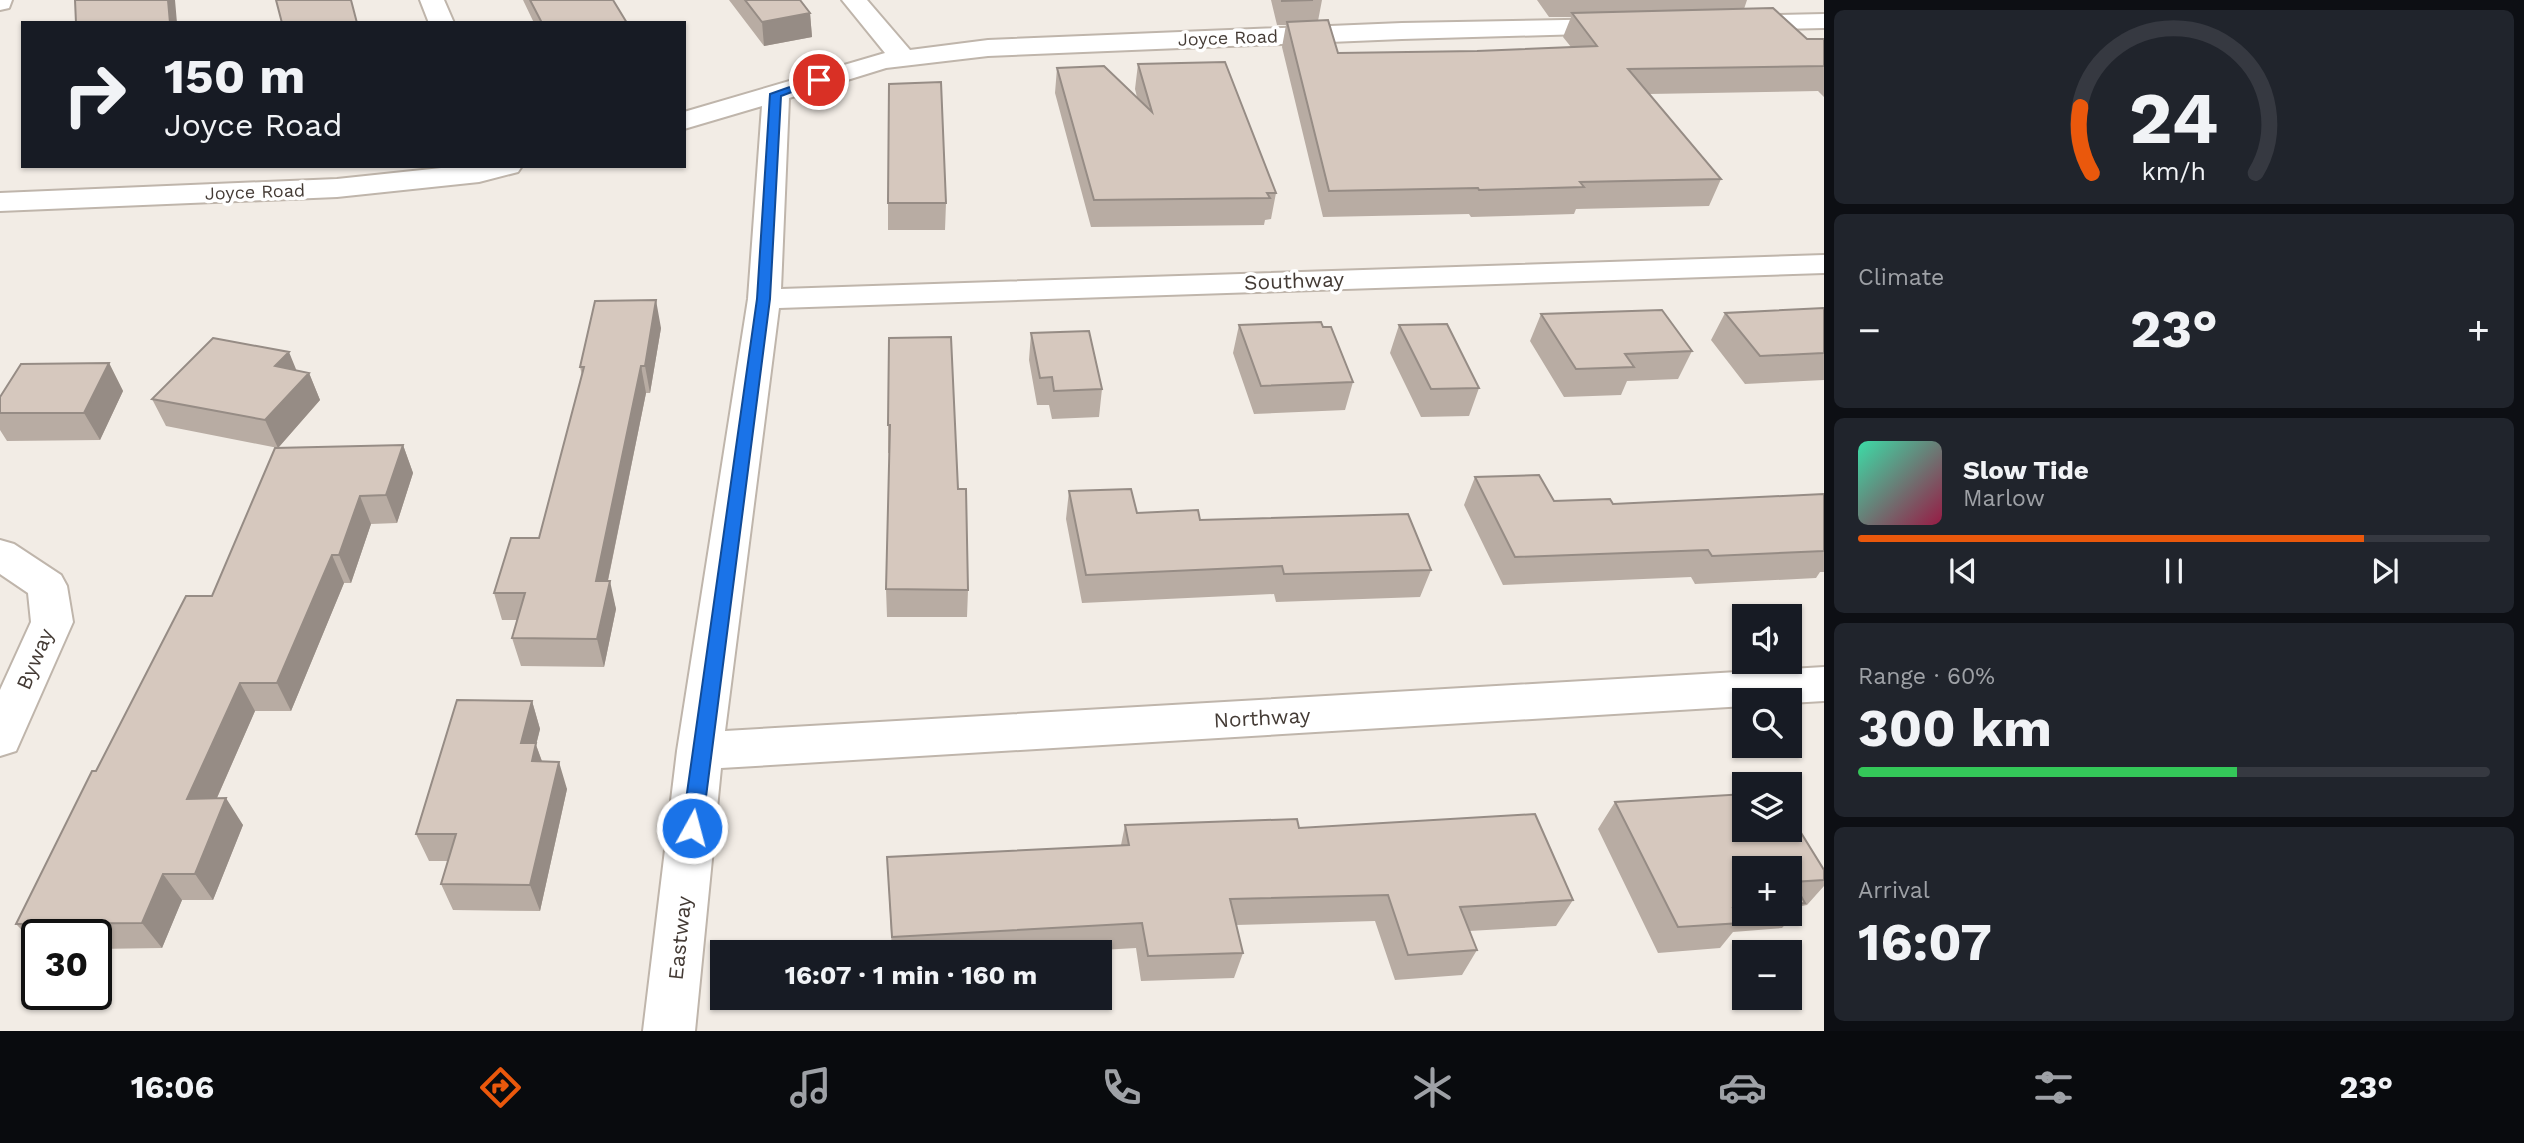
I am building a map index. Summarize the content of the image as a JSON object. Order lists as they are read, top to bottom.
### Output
{
  "streets": {
    "street": [
      "Joyce Road",
      "Southway",
      "Byway",
      "Northway",
      "Eastway"
    ]
  },
  "crossings": [
    ["Joyce Road", "Eastway"],
    ["Southway", "Eastway"],
    ["Northway", "Eastway"]
  ],
  "page": {
    "turn": ["150 m", "Joyce Road"],
    "tile": [
      "Climate",
      ["Range · 60%", "300 km"],
      ["Arrival", "16:07"]
    ],
    "heat": ["−", "23°", "+"],
    "song": ["Slow Tide", "Marlow"],
    "map_buttons": ["+", "−"],
    "limit": "30",
    "trip": "16:07 · 1 min · 160 m",
    "tabs": ["16:06", "23°"],
    "gauge": ["24", "km/h"]
  }
}
